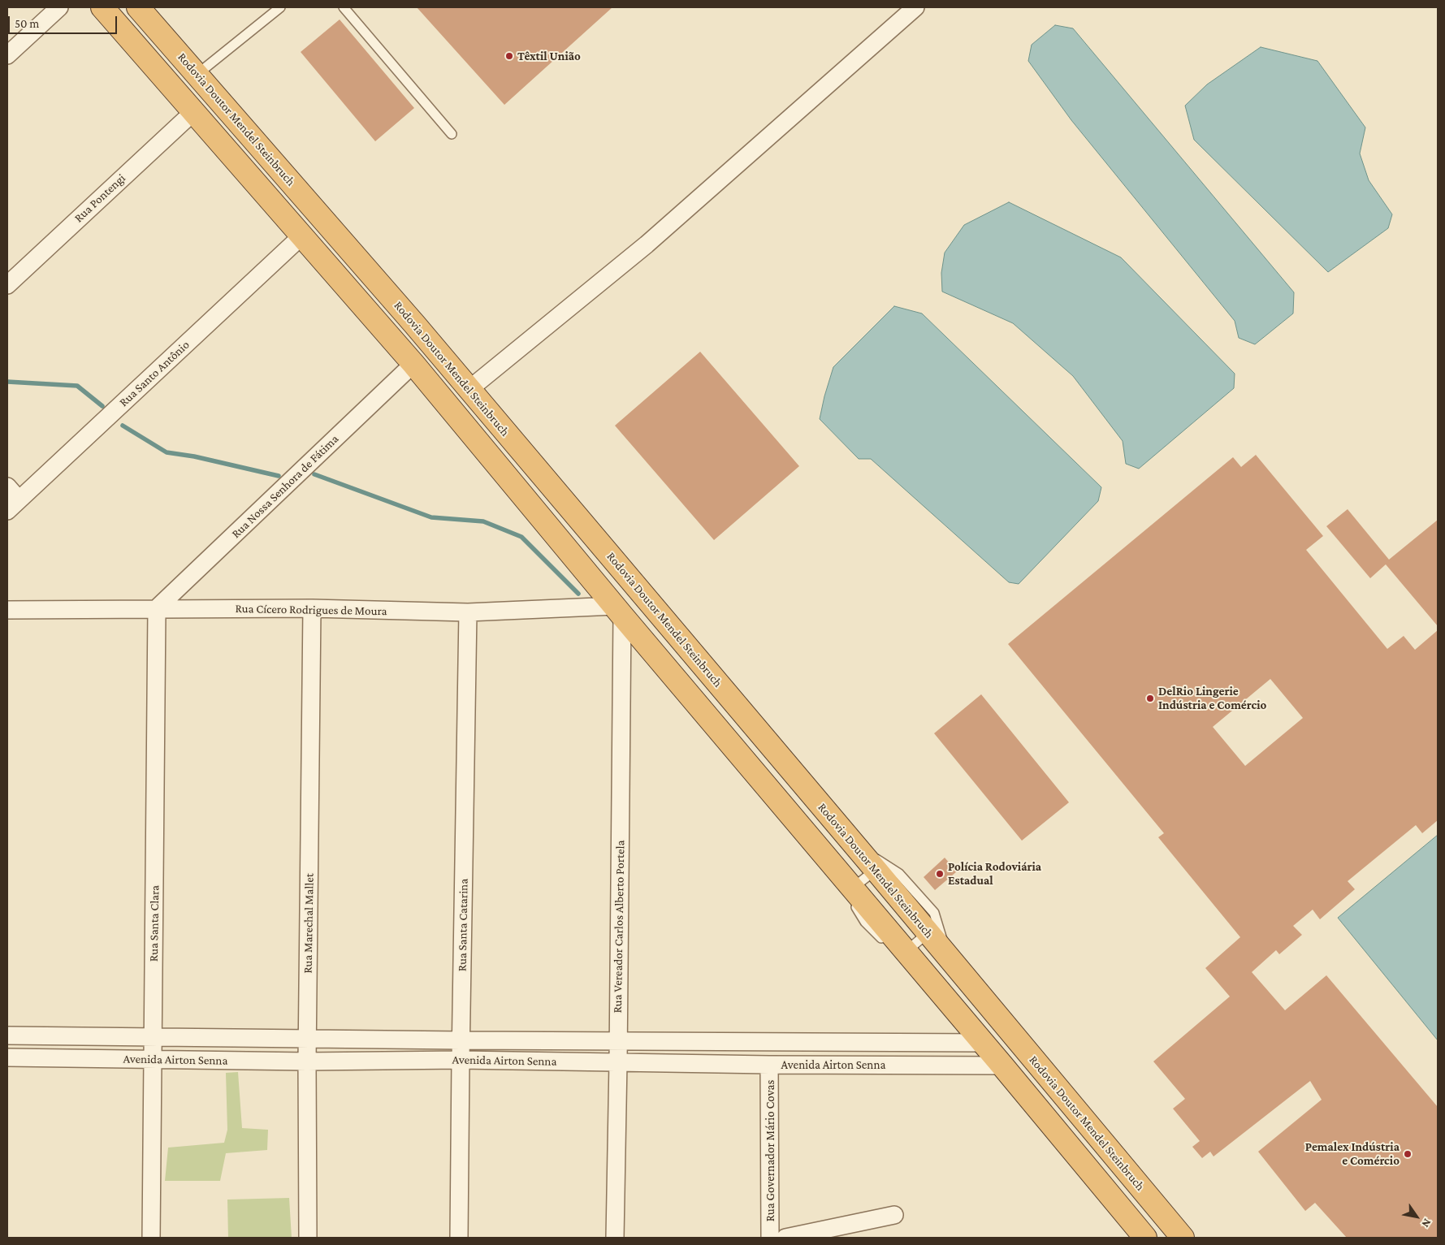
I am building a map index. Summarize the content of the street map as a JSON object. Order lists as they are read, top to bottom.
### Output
{
  "streets": {
    "highway": ["Rodovia Doutor Mendel Steinbruch"],
    "street": [
      "Rua Pontengi",
      "Rua Santo Antônio",
      "Rua Nossa Senhora de Fátima",
      "Rua Cícero Rodrigues de Moura",
      "Rua Santa Clara",
      "Rua Marechal Mallet",
      "Rua Santa Catarina",
      "Rua Vereador Carlos Alberto Portela",
      "Avenida Airton Senna",
      "Rua Governador Mário Covas"
    ]
  },
  "crossings": [
    ["Rua Nossa Senhora de Fátima", "Rua Cícero Rodrigues de Moura"],
    ["Rua Nossa Senhora de Fátima", "Rua Santa Clara"],
    ["Rua Cícero Rodrigues de Moura", "Rua Santa Clara"],
    ["Rua Cícero Rodrigues de Moura", "Rua Marechal Mallet"],
    ["Rua Cícero Rodrigues de Moura", "Rua Santa Catarina"],
    ["Rua Cícero Rodrigues de Moura", "Rua Vereador Carlos Alberto Portela"],
    ["Rua Santa Clara", "Avenida Airton Senna"],
    ["Rua Marechal Mallet", "Avenida Airton Senna"],
    ["Rua Santa Catarina", "Avenida Airton Senna"],
    ["Rua Vereador Carlos Alberto Portela", "Avenida Airton Senna"],
    ["Avenida Airton Senna", "Rua Governador Mário Covas"]
  ],
  "places": [
    "Têxtil União",
    "DelRio Lingerie Indústria e Comércio",
    "Polícia Rodoviária Estadual",
    "Pemalex Indústria e Comércio"
  ],
  "scale_bar": "50 m",
  "north": "bottom right"
}
